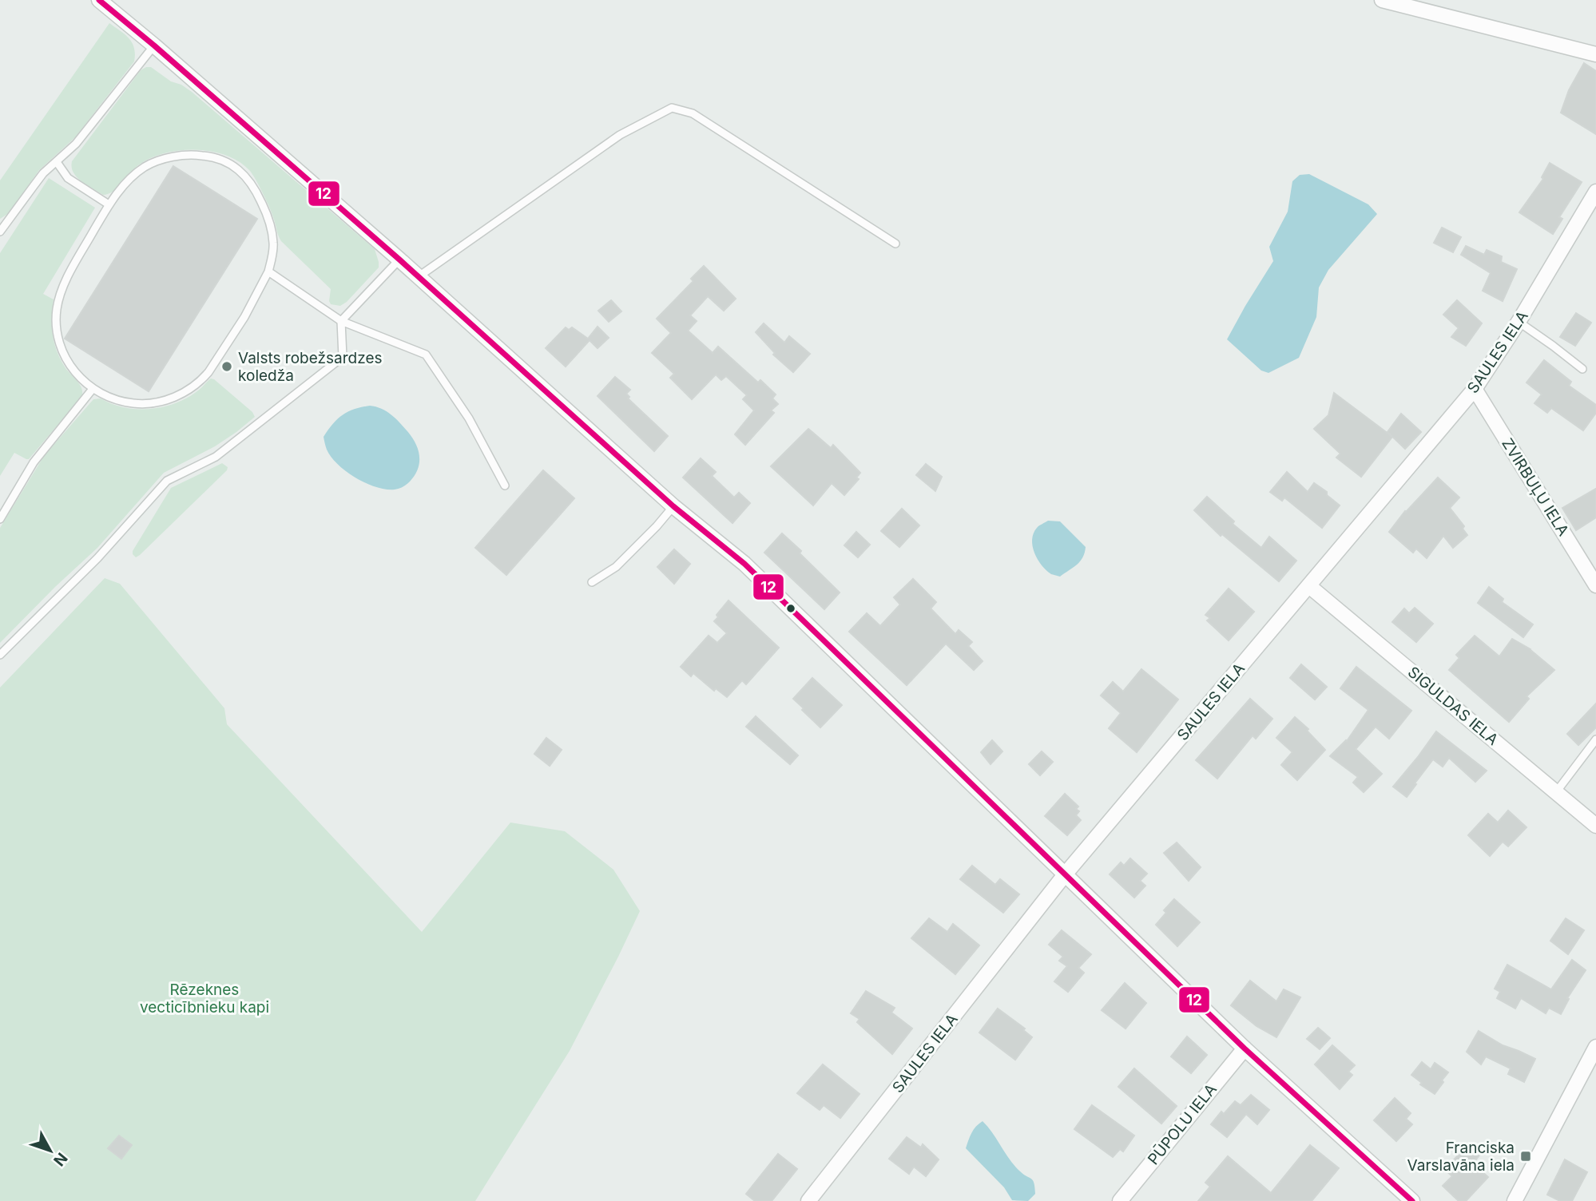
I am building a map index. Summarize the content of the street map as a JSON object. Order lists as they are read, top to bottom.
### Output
{
  "streets": {
    "street": [
      "SAULES IELA",
      "ZVIRBUĻU IELA",
      "SIGULDAS IELA",
      "PŪPOLU IELA"
    ]
  },
  "crossings": [
    ["SAULES IELA", "ZVIRBUĻU IELA"],
    ["SAULES IELA", "SIGULDAS IELA"]
  ],
  "parks": ["Rēzeknes vecticībnieku kapi"],
  "places": {
    "other": ["Valsts robežsardzes koledža"],
    "transit": ["Franciska Varslavāna iela"]
  },
  "lines": ["transit line 12"],
  "north": "bottom right"
}
